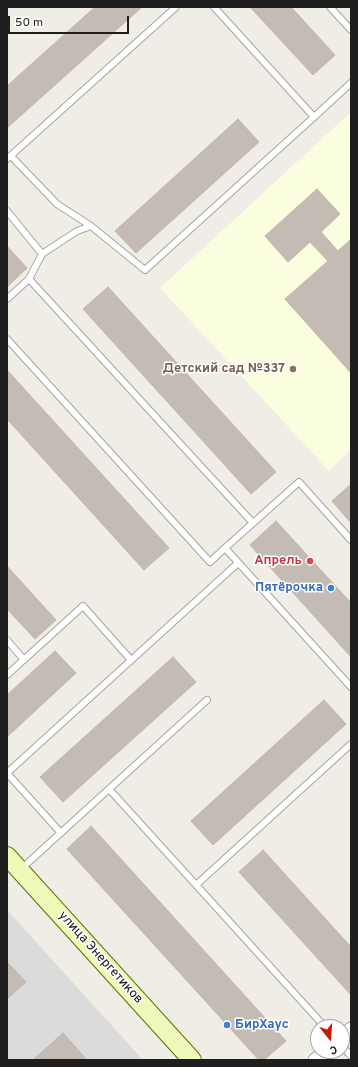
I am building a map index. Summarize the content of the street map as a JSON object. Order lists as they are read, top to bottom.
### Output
{
  "streets": {
    "main road": ["улица Энергетиков"]
  },
  "places": [
    "Детский сад №337",
    "Апрель",
    "Пятёрочка",
    "БирХаус"
  ],
  "scale_bar": "50 m",
  "north": "bottom"
}
